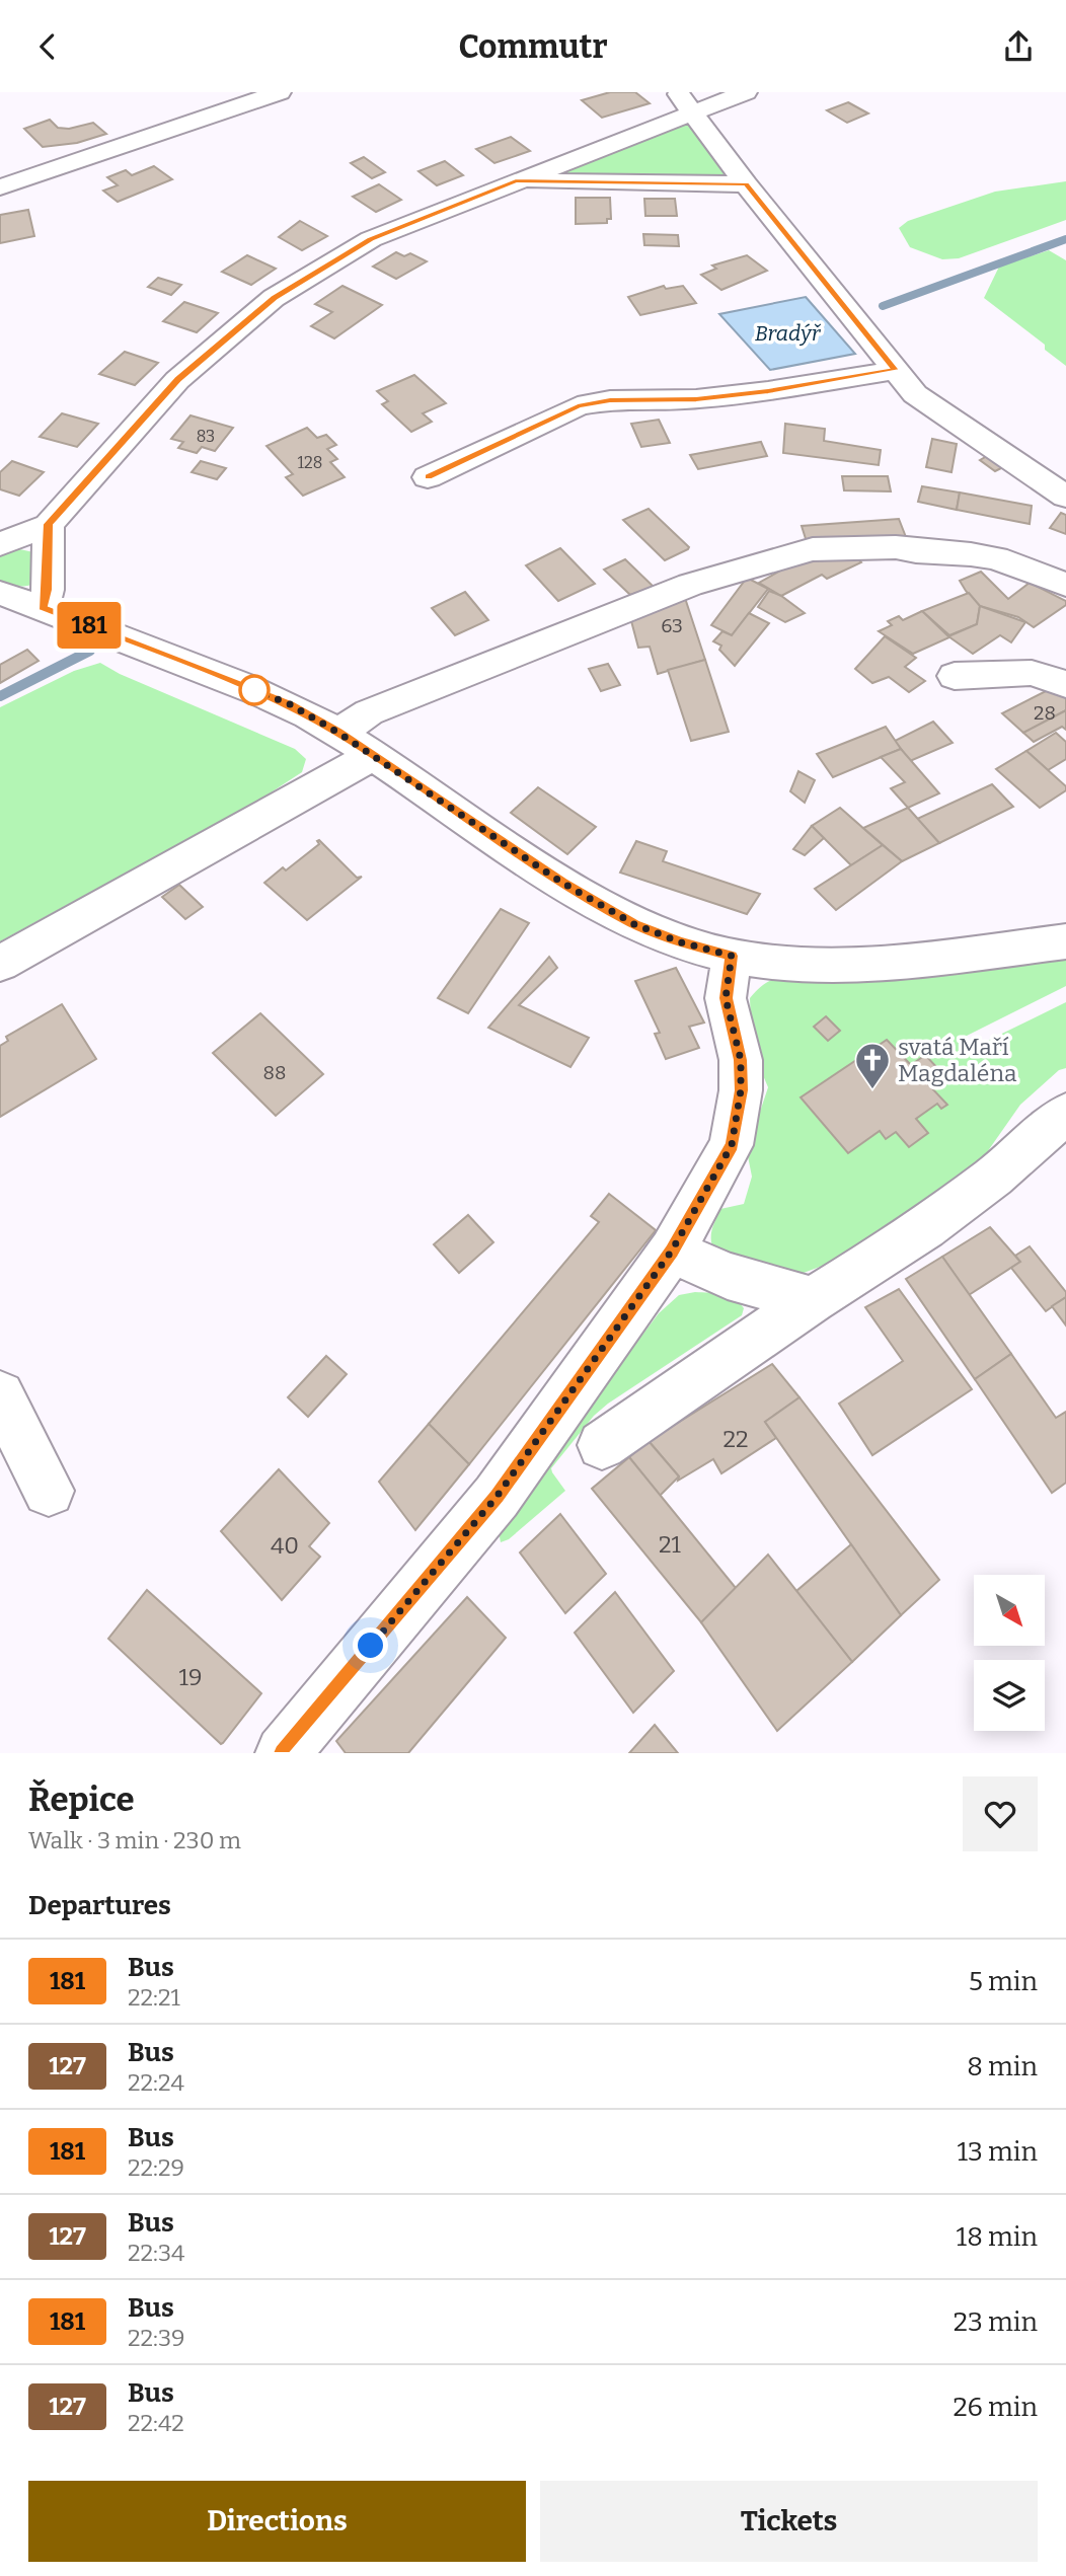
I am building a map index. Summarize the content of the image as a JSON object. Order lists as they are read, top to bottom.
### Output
{
  "water": ["Bradýř"],
  "places": {
    "church": ["svatá Maří Magdaléna"]
  },
  "lines": ["bus line 181"],
  "house_numbers": [
    "83",
    "128",
    "63",
    "28",
    "88",
    "22",
    "21",
    "40",
    "19"
  ],
  "north": "bottom right",
  "page": {
    "header": "Commutr",
    "on_map": "181",
    "heading": [
      ["Řepice", "Walk · 3 min · 230 m"],
      "Departures"
    ],
    "list": [
      {
        "mark": "181",
        "name": "Bus",
        "note": "22:21",
        "value": "5 min"
      },
      {
        "mark": "127",
        "name": "Bus",
        "note": "22:24",
        "value": "8 min"
      },
      {
        "mark": "181",
        "name": "Bus",
        "note": "22:29",
        "value": "13 min"
      },
      {
        "mark": "127",
        "name": "Bus",
        "note": "22:34",
        "value": "18 min"
      },
      {
        "mark": "181",
        "name": "Bus",
        "note": "22:39",
        "value": "23 min"
      },
      {
        "mark": "127",
        "name": "Bus",
        "note": "22:42",
        "value": "26 min"
      }
    ],
    "buttons": ["Directions", "Tickets"]
  }
}
